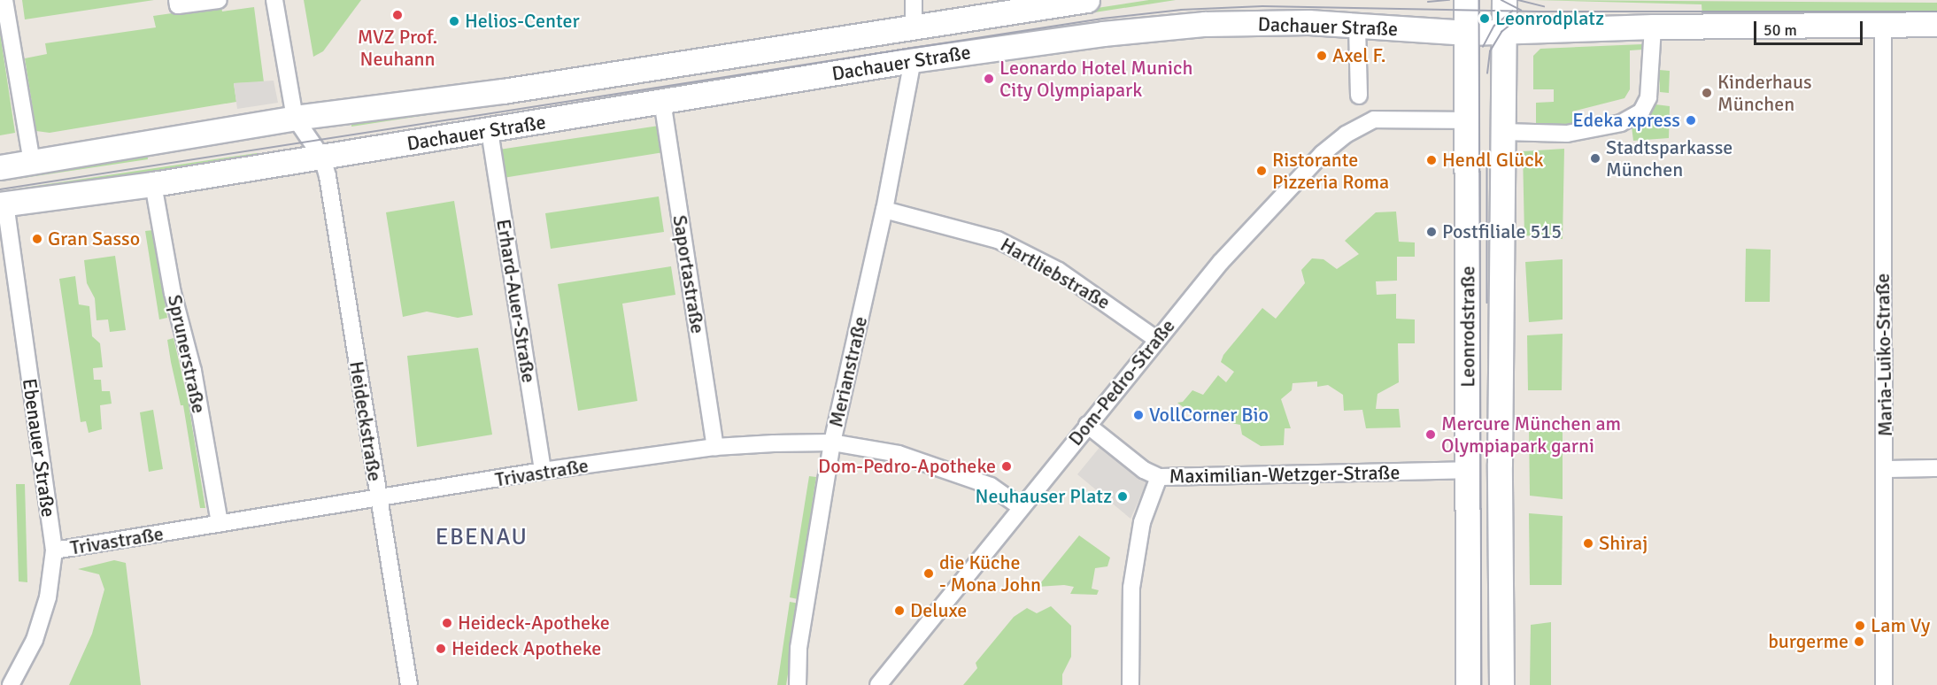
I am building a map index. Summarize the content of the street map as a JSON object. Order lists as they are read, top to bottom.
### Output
{
  "streets": {
    "main road": ["Dachauer Straße", "Leonrodstraße"],
    "street": [
      "Hartliebstraße",
      "Saportastraße",
      "Erhard-Auer-Straße",
      "Sprunerstraße",
      "Maria-Luiko-Straße",
      "Merianstraße",
      "Dom-Pedro-Straße",
      "Heideckstraße",
      "Ebenauer Straße",
      "Trivastraße",
      "Maximilian-Wetzger-Straße"
    ]
  },
  "crossings": [
    ["Dachauer Straße", "Saportastraße"],
    ["Dachauer Straße", "Erhard-Auer-Straße"],
    ["Dachauer Straße", "Leonrodstraße"],
    ["Dachauer Straße", "Sprunerstraße"],
    ["Dachauer Straße", "Maria-Luiko-Straße"],
    ["Dachauer Straße", "Merianstraße"],
    ["Dachauer Straße", "Heideckstraße"],
    ["Dachauer Straße", "Ebenauer Straße"],
    ["Hartliebstraße", "Merianstraße"],
    ["Hartliebstraße", "Dom-Pedro-Straße"],
    ["Saportastraße", "Trivastraße"],
    ["Erhard-Auer-Straße", "Trivastraße"],
    ["Leonrodstraße", "Maximilian-Wetzger-Straße"],
    ["Sprunerstraße", "Trivastraße"],
    ["Merianstraße", "Trivastraße"],
    ["Dom-Pedro-Straße", "Trivastraße"],
    ["Dom-Pedro-Straße", "Maximilian-Wetzger-Straße"],
    ["Heideckstraße", "Trivastraße"],
    ["Ebenauer Straße", "Trivastraße"]
  ],
  "districts": ["EBENAU"],
  "places": [
    "MVZ Prof. Neuhann",
    "Leonrodplatz",
    "Helios-Center",
    "Axel F.",
    "Leonardo Hotel Munich City Olympiapark",
    "Kinderhaus München",
    "Edeka xpress",
    "Stadtsparkasse München",
    "Hendl Glück",
    "Ristorante Pizzeria Roma",
    "Postfiliale 515",
    "Gran Sasso",
    "VollCorner Bio",
    "Mercure München am Olympiapark garni",
    "Dom-Pedro-Apotheke",
    "Neuhauser Platz",
    "Shiraj",
    "die Küche - Mona John",
    "Deluxe",
    "Heideck-Apotheke",
    "Lam Vy",
    "burgerme",
    "Heideck Apotheke"
  ],
  "scale_bar": "50 m"
}
